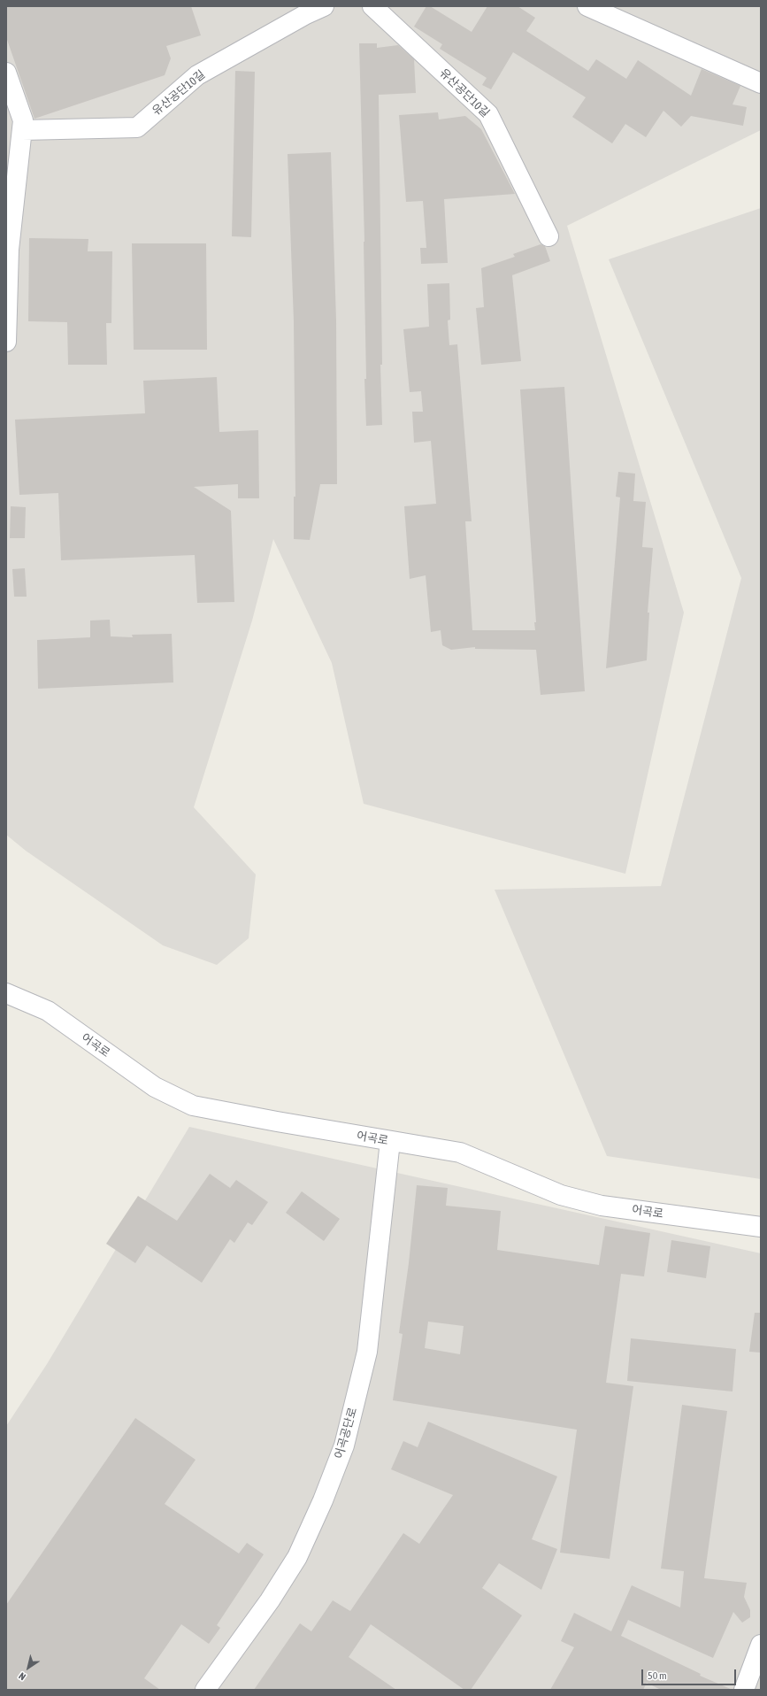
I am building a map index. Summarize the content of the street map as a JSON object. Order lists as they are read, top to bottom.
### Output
{
  "streets": {
    "street": ["유산공단10길", "어곡로", "어곡공단로"]
  },
  "crossings": [
    ["어곡로", "어곡공단로"]
  ],
  "scale_bar": "50 m",
  "north": "bottom left"
}
